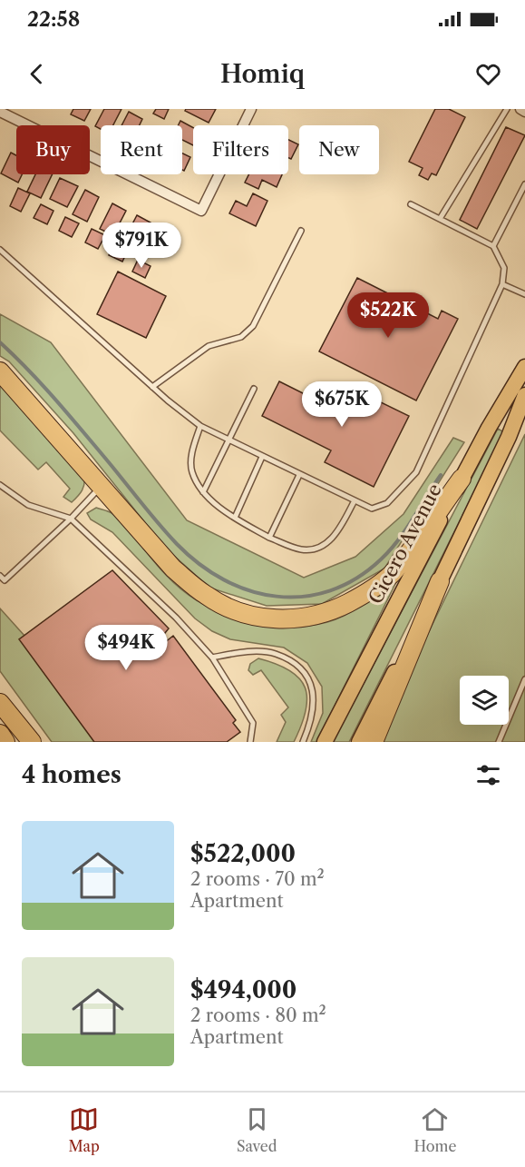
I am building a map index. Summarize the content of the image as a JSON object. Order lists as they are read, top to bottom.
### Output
{
  "streets": {
    "main road": ["Cicero Avenue"]
  },
  "page": {
    "status": "22:58",
    "header": "Homiq",
    "chip": [
      "Buy",
      "Rent",
      "Filters",
      "New"
    ],
    "price": [
      "$791K",
      "$522K",
      "$675K",
      "$494K"
    ],
    "heading": "4 homes",
    "list": [
      {
        "name": "$522,000",
        "note": "2 rooms · 70 m² · Apartment"
      },
      {
        "name": "$494,000",
        "note": "2 rooms · 80 m² · Apartment"
      }
    ],
    "tabs": ["Map", "Saved", "Home"]
  }
}
